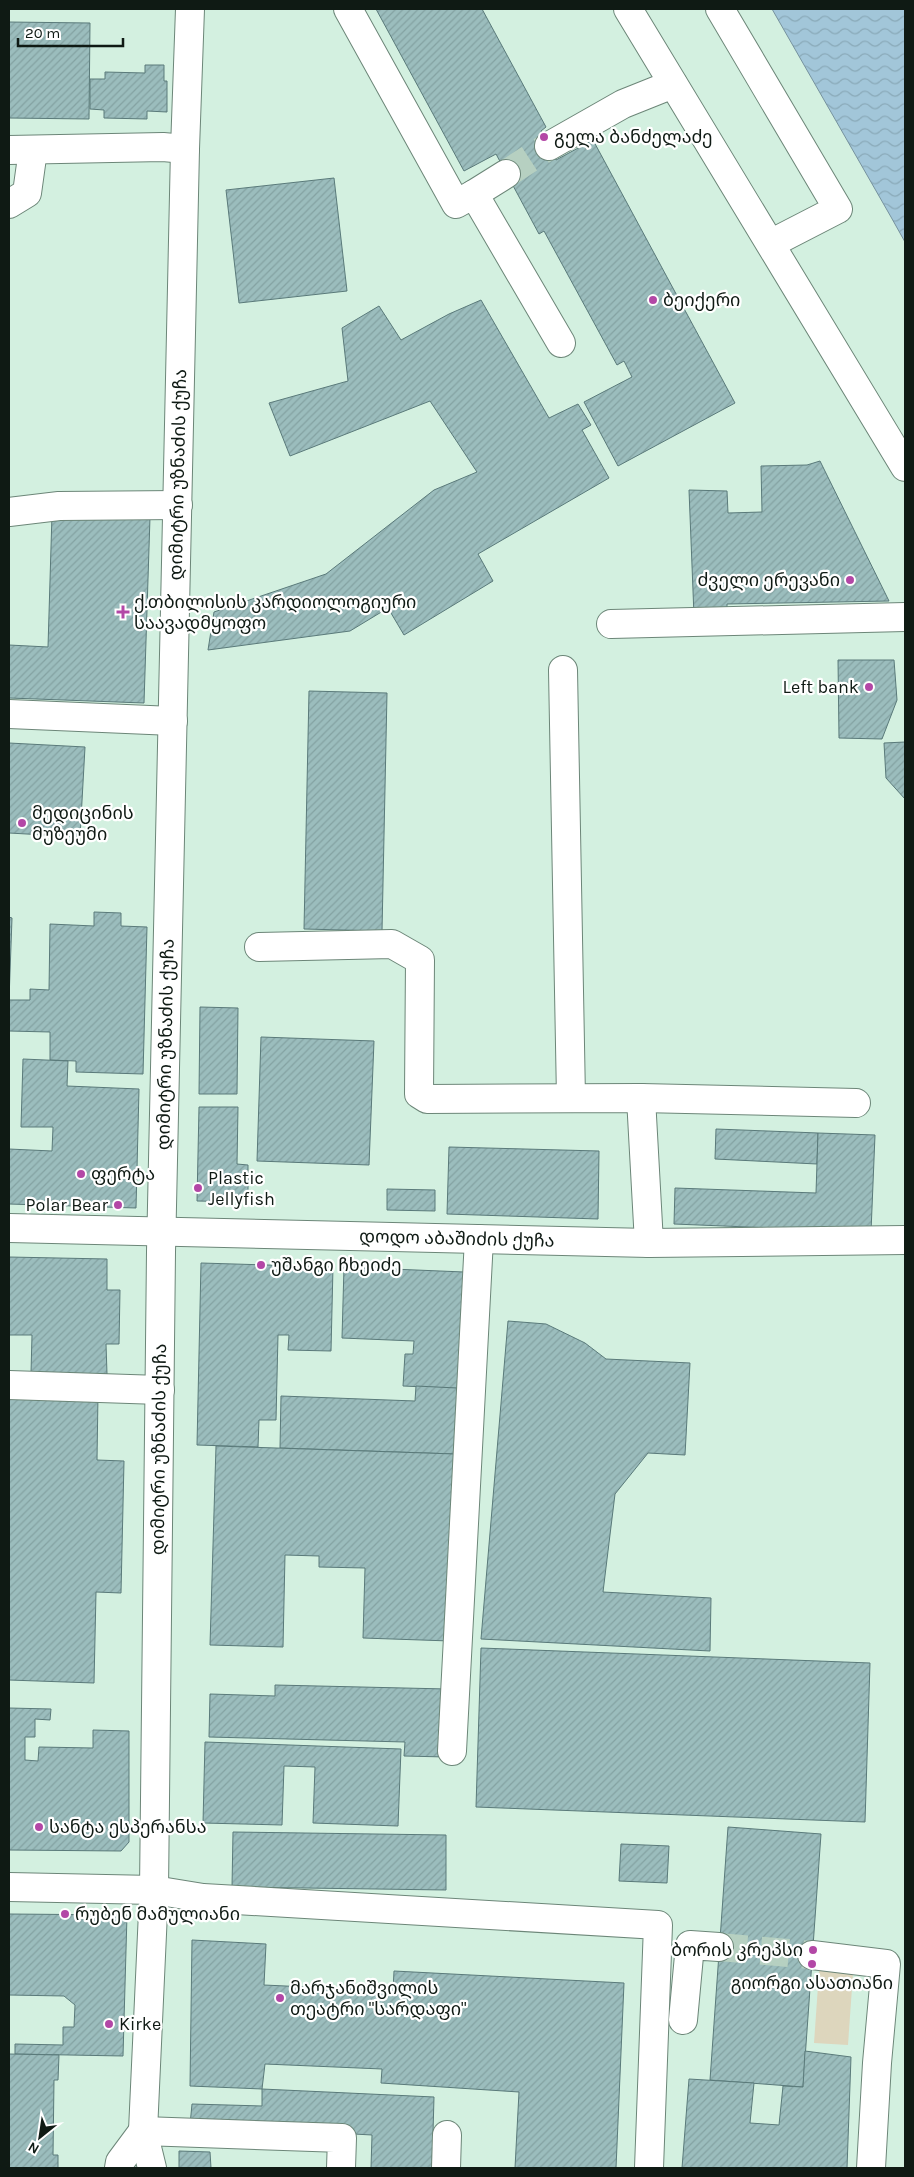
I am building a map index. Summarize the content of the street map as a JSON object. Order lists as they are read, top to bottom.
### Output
{
  "streets": {
    "street": ["დიმიტრი უზნაძის ქუჩა", "დოდო აბაშიძის ქუჩა"]
  },
  "crossings": [
    ["დიმიტრი უზნაძის ქუჩა", "დოდო აბაშიძის ქუჩა"]
  ],
  "places": {
    "other": [
      "გელა ბანძელაძე",
      "ბეიქერი",
      "ძველი ერევანი",
      "Left bank",
      "მედიცინის მუზეუმი",
      "ფერტა",
      "Plastic Jellyfish",
      "Polar Bear",
      "უშანგი ჩხეიძე",
      "სანტა ესპერანსა",
      "რუბენ მამულიანი",
      "ბორის კრეპსი",
      "გიორგი ასათიანი",
      "მარჯანიშვილის თეატრი \"სარდაფი\"",
      "Kirke"
    ],
    "health": ["ქ.თბილისის კარდიოლოგიური საავადმყოფო"]
  },
  "scale_bar": "20 m",
  "north": "bottom left"
}
